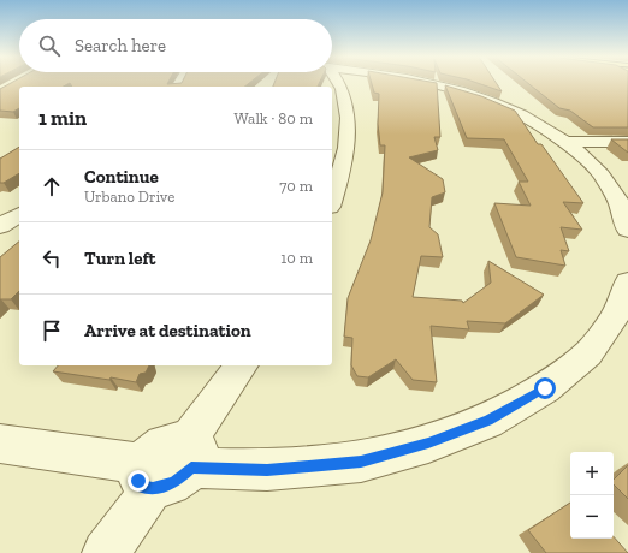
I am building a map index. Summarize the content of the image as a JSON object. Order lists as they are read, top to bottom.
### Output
{
  "page": {
    "search": "Search here",
    "heading": ["1 min", "Walk · 80 m"],
    "list": [
      ["Continue", "Urbano Drive", "70 m"],
      ["Turn left", "10 m"],
      "Arrive at destination"
    ],
    "map_buttons": ["+", "−"]
  }
}
